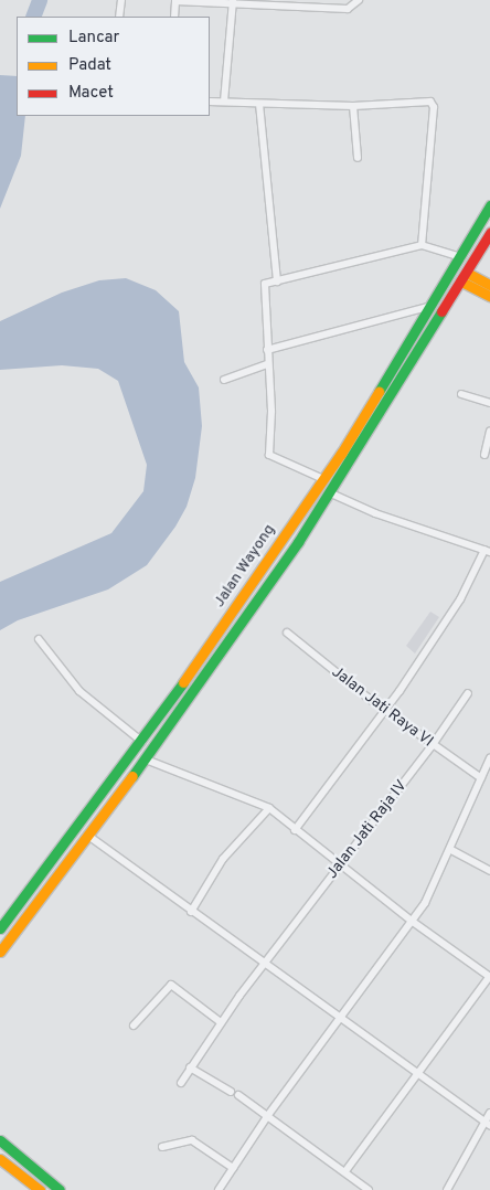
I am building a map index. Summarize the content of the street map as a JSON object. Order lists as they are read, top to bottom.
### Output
{
  "streets": {
    "main road": ["Jalan Wayong"],
    "street": ["Jalan Jati Raya VI", "Jalan Jati Raja IV"]
  },
  "crossings": [
    ["Jalan Jati Raya VI", "Jalan Jati Raja IV"]
  ],
  "legend": ["Lancar", "Padat", "Macet"]
}
